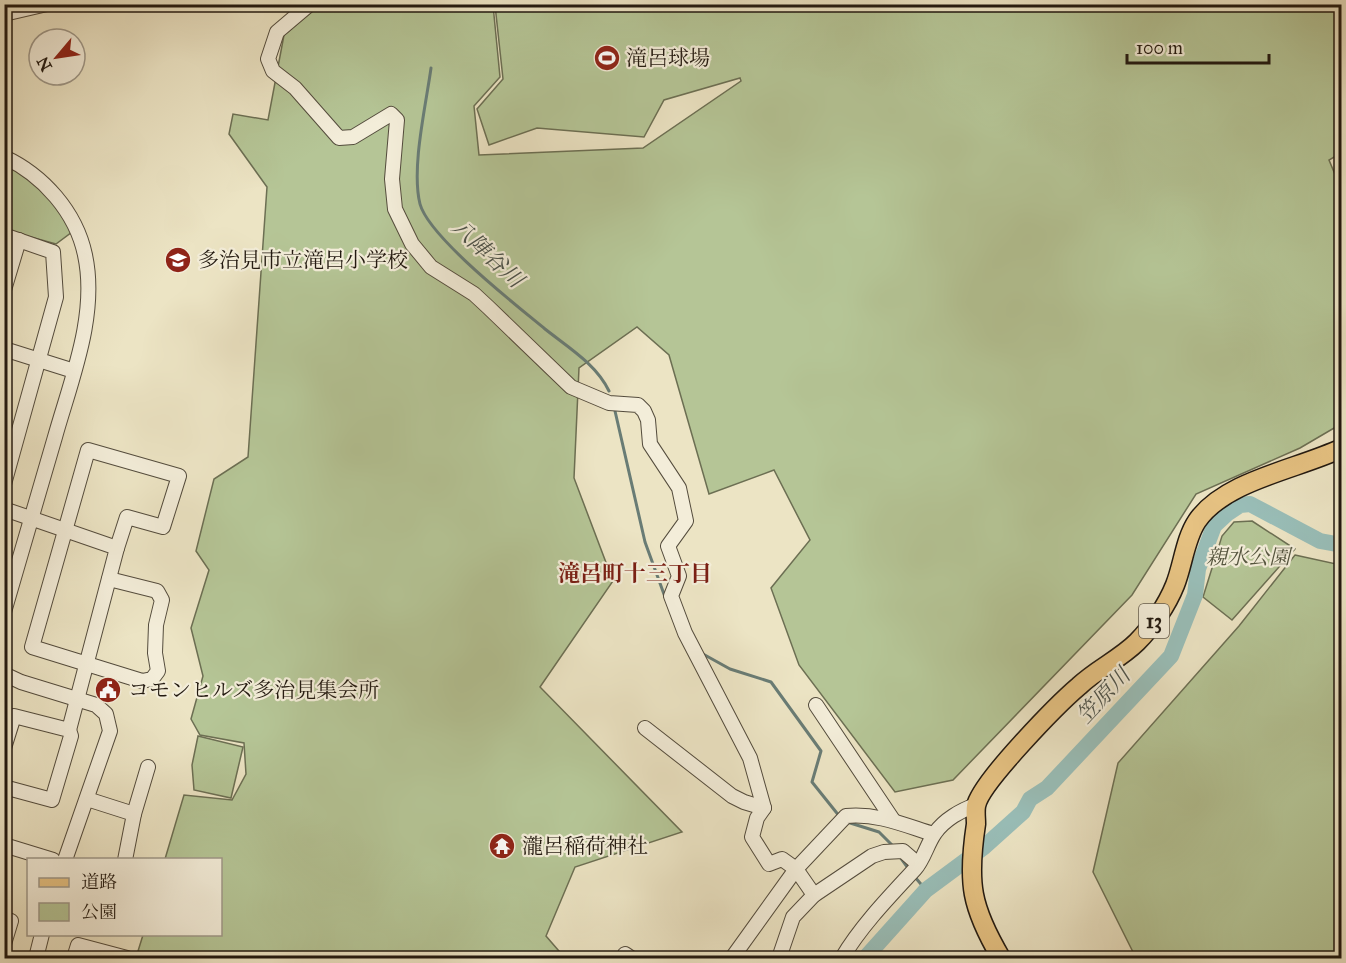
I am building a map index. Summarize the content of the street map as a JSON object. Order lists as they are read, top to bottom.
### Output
{
  "streets": {
    "main road": ["13"]
  },
  "districts": ["滝呂町十三丁目"],
  "water": ["八陣谷川", "笠原川"],
  "parks": ["親水公園"],
  "places": {
    "sports": ["滝呂球場"],
    "school or university": ["多治見市立滝呂小学校"],
    "public building": ["コモンヒルズ多治見集会所"],
    "temple": ["瀧呂稲荷神社"]
  },
  "legend": ["道路", "公園"],
  "scale_bar": "100 m",
  "north": "bottom left"
}
